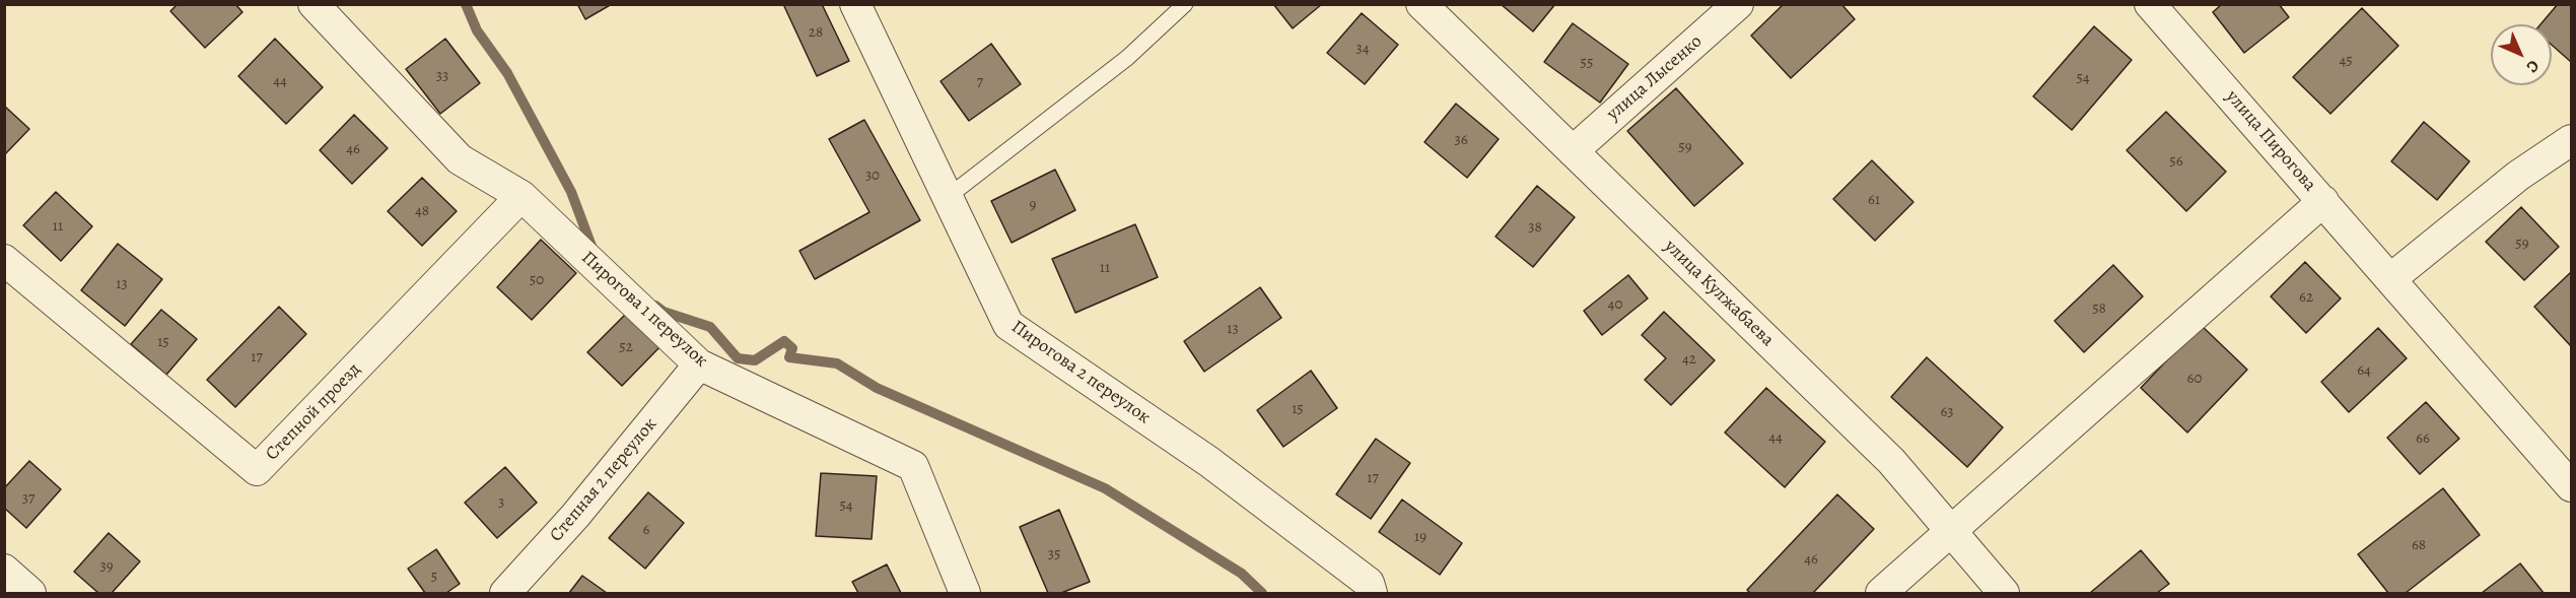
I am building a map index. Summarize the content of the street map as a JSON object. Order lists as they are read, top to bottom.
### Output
{
  "streets": {
    "street": [
      "улица Лысенко",
      "улица Пирогова",
      "улица Кулжабаева",
      "Пирогова 1 переулок",
      "Пирогова 2 переулок",
      "Степной проезд",
      "Степная 2 переулок"
    ]
  },
  "crossings": [
    ["улица Лысенко", "улица Кулжабаева"],
    ["Пирогова 1 переулок", "Степной проезд"],
    ["Пирогова 1 переулок", "Степная 2 переулок"]
  ],
  "house_numbers": [
    "28",
    "34",
    "45",
    "55",
    "33",
    "54",
    "44",
    "7",
    "36",
    "59",
    "46",
    "56",
    "30",
    "61",
    "9",
    "48",
    "11",
    "38",
    "59",
    "11",
    "50",
    "13",
    "62",
    "40",
    "58",
    "13",
    "15",
    "52",
    "17",
    "42",
    "64",
    "60",
    "15",
    "63",
    "44",
    "66",
    "17",
    "37",
    "3",
    "54",
    "6",
    "19",
    "68",
    "35",
    "46",
    "39",
    "5"
  ],
  "north": "bottom right"
}
